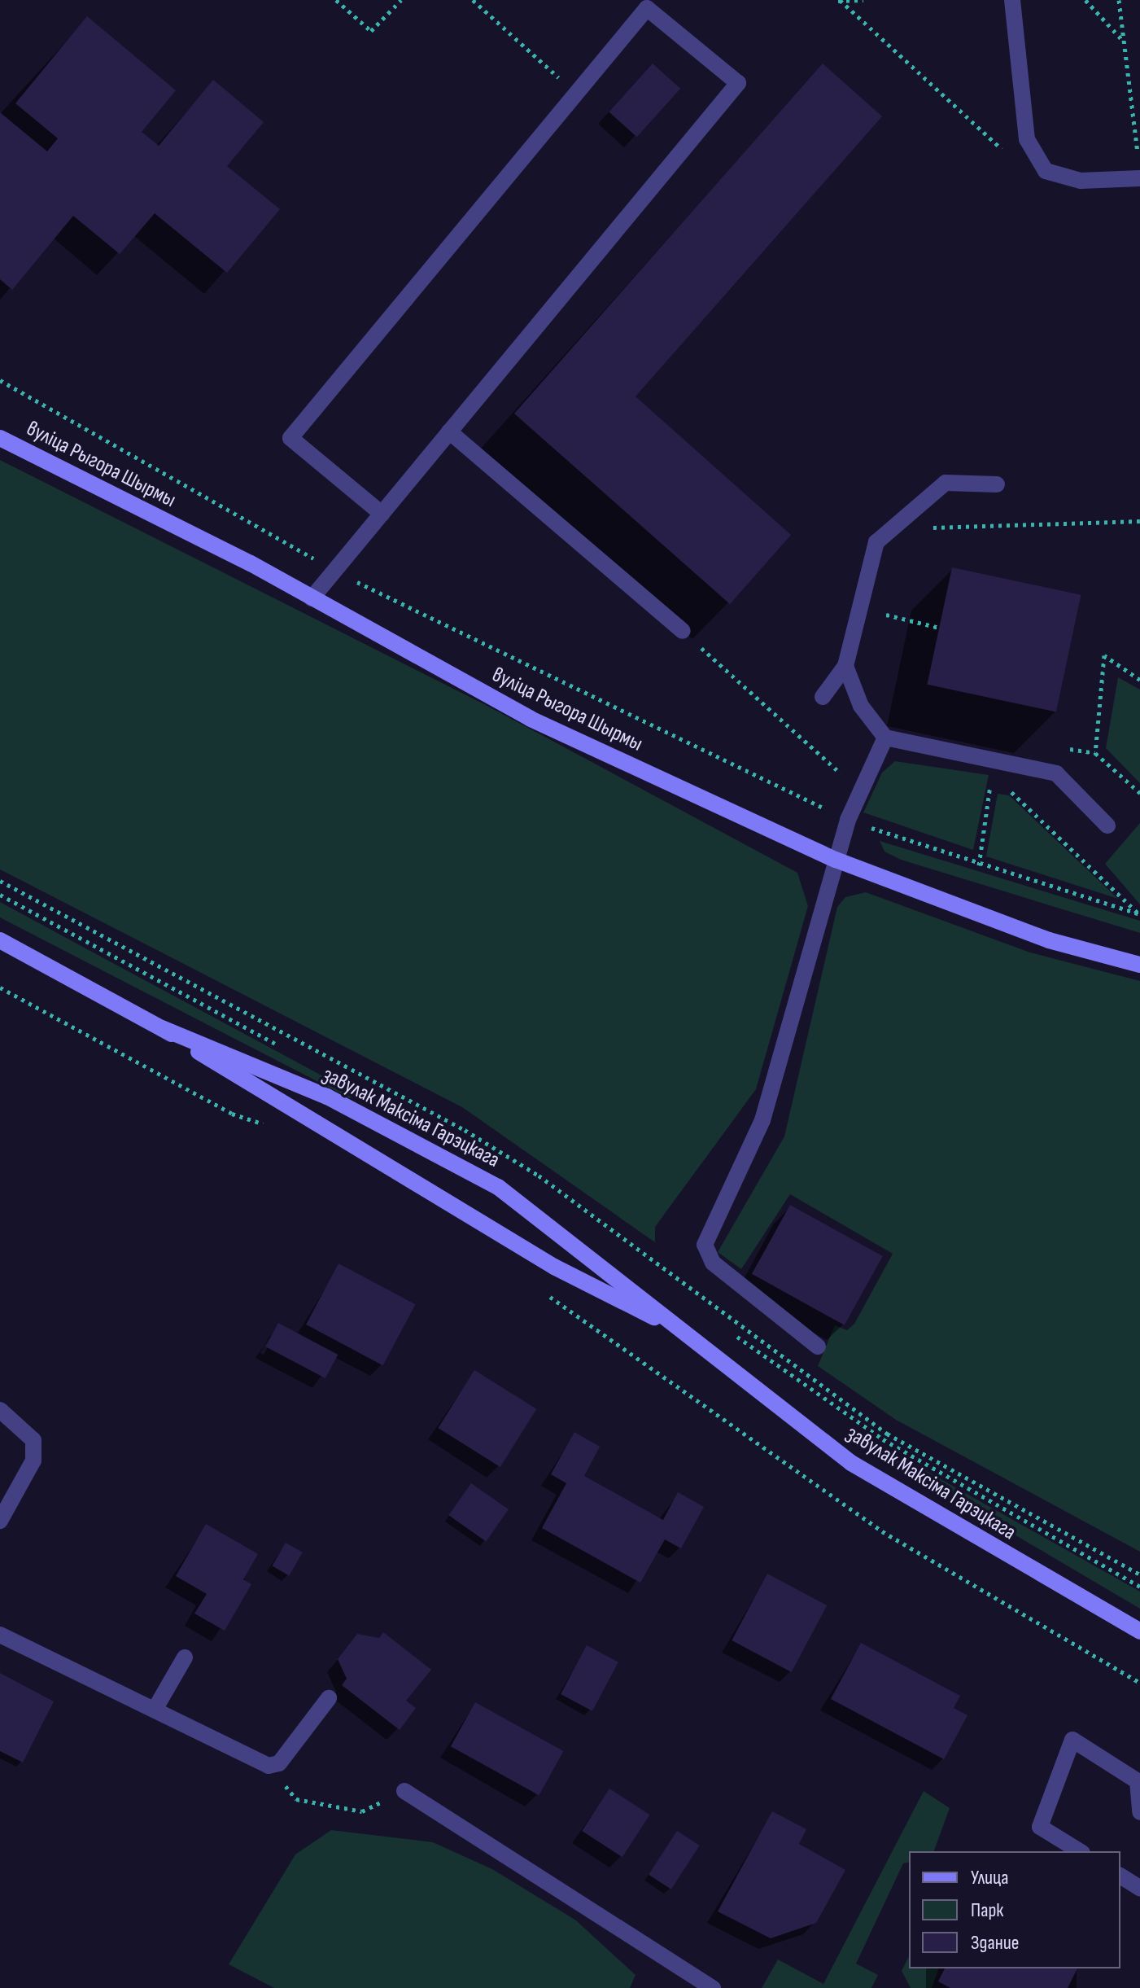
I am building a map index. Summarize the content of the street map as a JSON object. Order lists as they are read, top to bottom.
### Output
{
  "streets": {
    "street": ["вуліца Рыгора Шырмы", "завулак Максіма Гарэцкага"]
  },
  "legend": ["Улица", "Парк", "Здание"]
}
